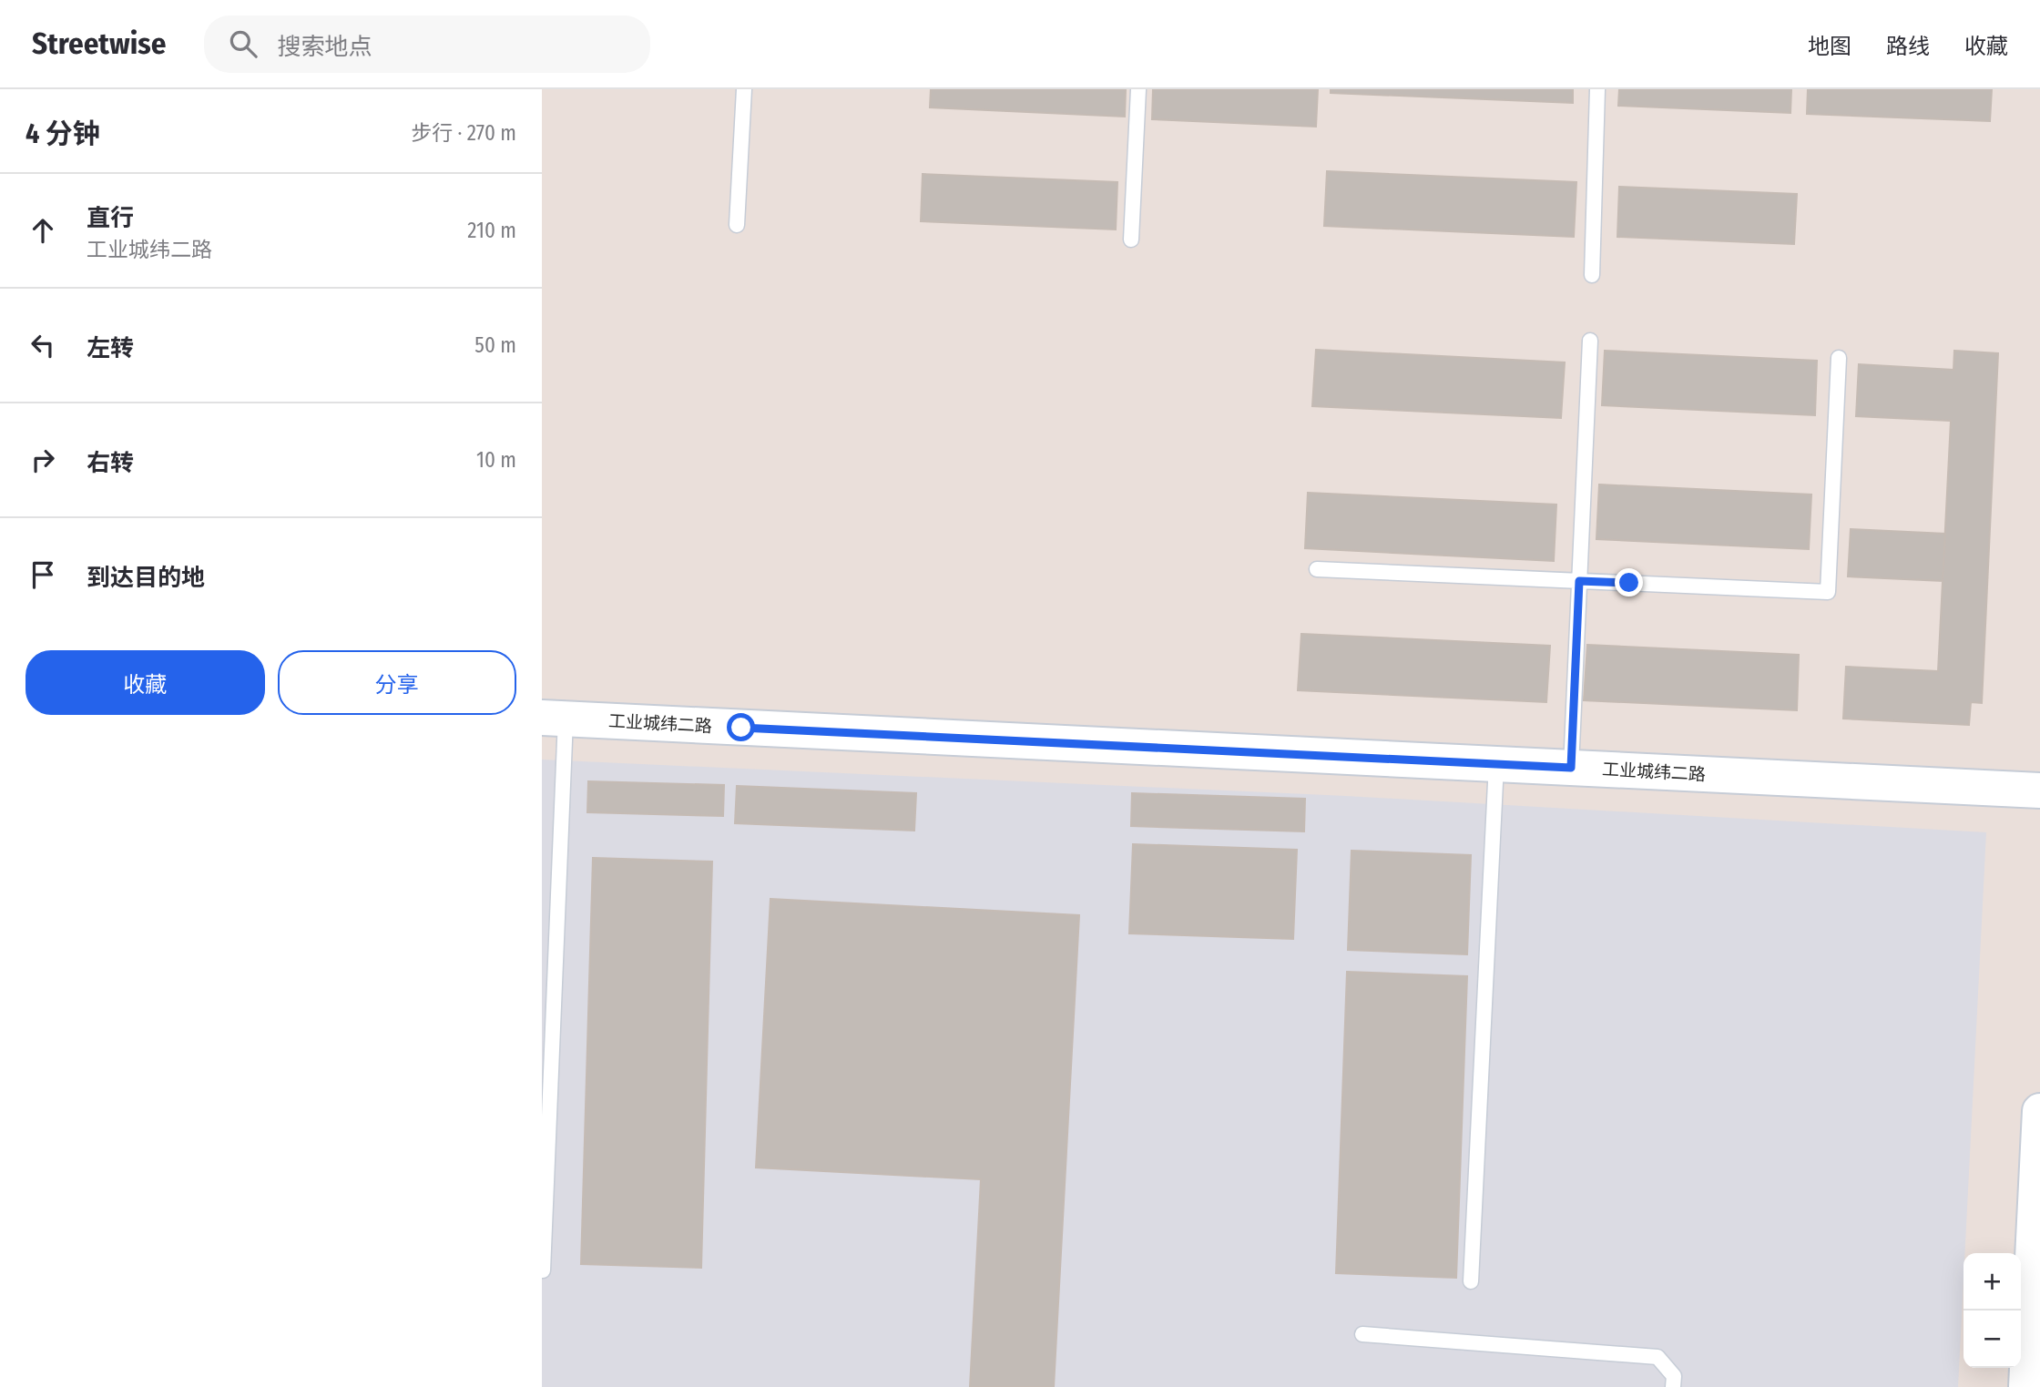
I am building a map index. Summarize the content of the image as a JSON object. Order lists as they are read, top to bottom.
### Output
{
  "streets": {
    "street": ["工业城纬二路"]
  },
  "page": {
    "header": "Streetwise",
    "search": "搜索地点",
    "nav": ["地图", "路线", "收藏"],
    "heading": ["4 分钟", "步行 · 270 m"],
    "list": [
      ["直行", "工业城纬二路", "210 m"],
      ["左转", "50 m"],
      ["右转", "10 m"],
      "到达目的地"
    ],
    "buttons": ["收藏", "分享"],
    "map_buttons": ["+", "−"]
  }
}
